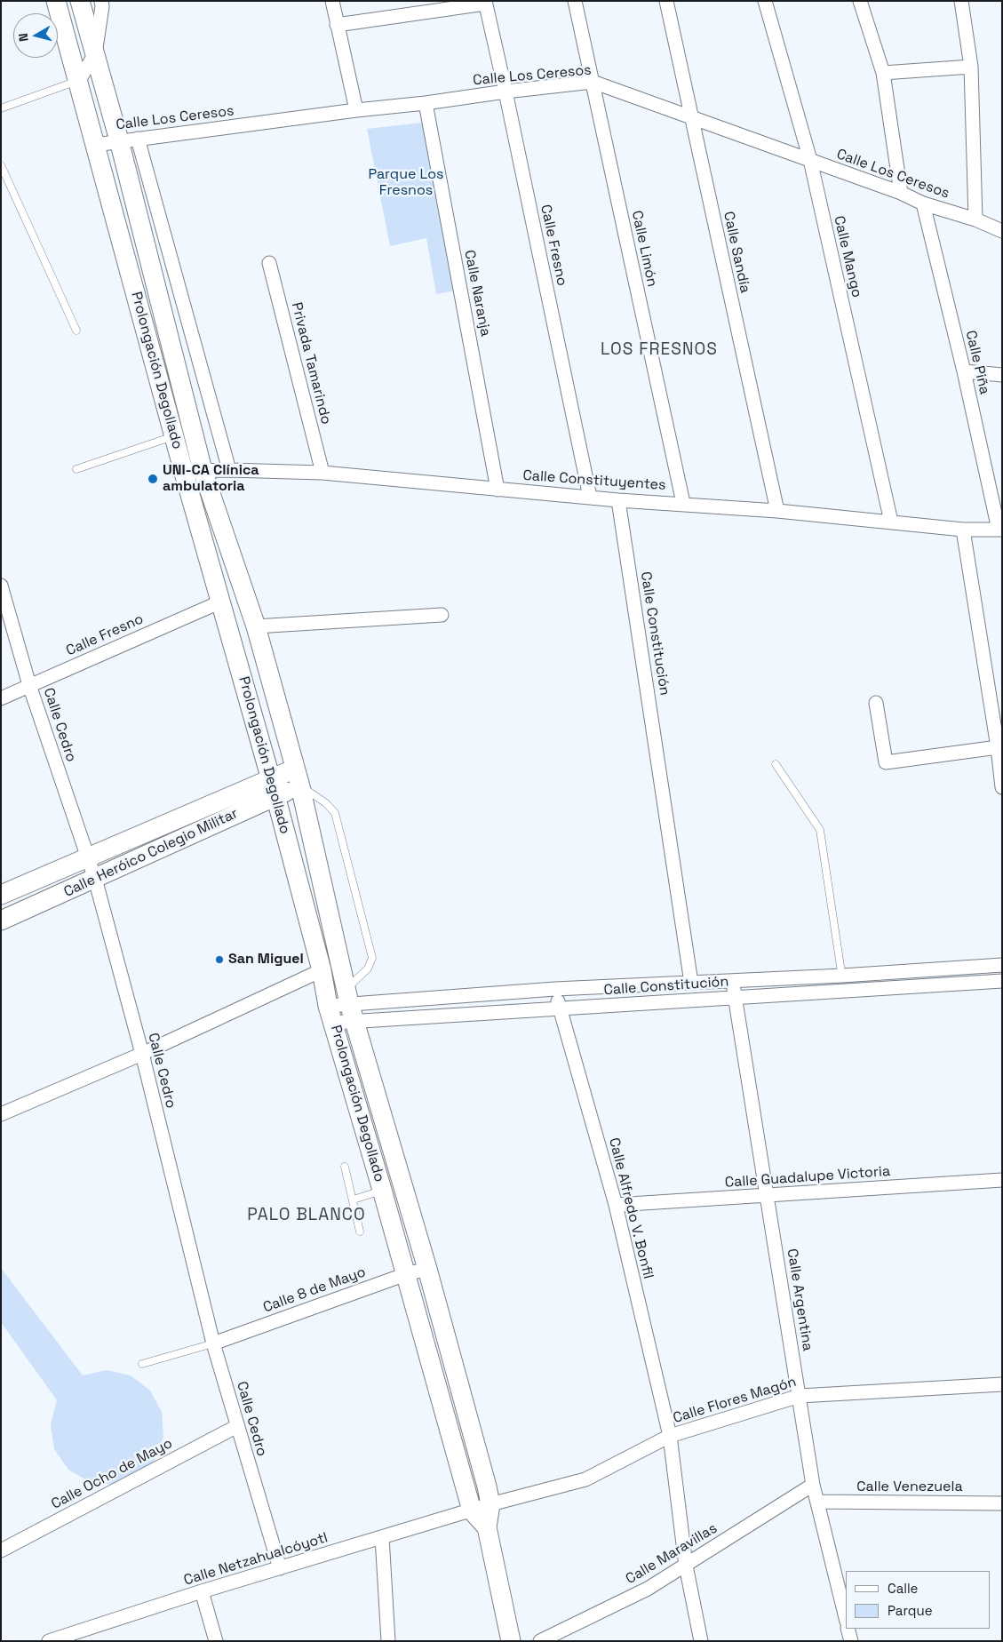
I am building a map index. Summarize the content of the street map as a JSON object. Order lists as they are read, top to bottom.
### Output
{
  "streets": {
    "street": [
      "Calle Los Ceresos",
      "Calle Fresno",
      "Calle Limón",
      "Calle Sandía",
      "Calle Mango",
      "Calle Naranja",
      "Calle Piña",
      "Privada Tamarindo",
      "Prolongación Degollado",
      "Calle Constituyentes",
      "Calle Constitución",
      "Calle Cedro",
      "Calle Heróico Colegio Militar",
      "Calle Guadalupe Victoria",
      "Calle Alfredo V. Bonfil",
      "Calle 8 de Mayo",
      "Calle Argentina",
      "Calle Flores Magón",
      "Calle Ocho de Mayo",
      "Calle Venezuela",
      "Calle Maravillas",
      "Calle Netzahualcóyotl"
    ]
  },
  "crossings": [
    ["Calle Los Ceresos", "Calle Fresno"],
    ["Calle Los Ceresos", "Calle Limón"],
    ["Calle Los Ceresos", "Calle Sandía"],
    ["Calle Los Ceresos", "Calle Mango"],
    ["Calle Los Ceresos", "Calle Naranja"],
    ["Calle Los Ceresos", "Calle Piña"],
    ["Calle Los Ceresos", "Prolongación Degollado"],
    ["Calle Fresno", "Prolongación Degollado"],
    ["Calle Fresno", "Calle Constituyentes"],
    ["Calle Fresno", "Calle Cedro"],
    ["Calle Limón", "Calle Constituyentes"],
    ["Calle Sandía", "Calle Constituyentes"],
    ["Calle Mango", "Calle Constituyentes"],
    ["Calle Naranja", "Calle Constituyentes"],
    ["Calle Piña", "Calle Constituyentes"],
    ["Privada Tamarindo", "Calle Constituyentes"],
    ["Prolongación Degollado", "Calle Constituyentes"],
    ["Prolongación Degollado", "Calle Constitución"],
    ["Prolongación Degollado", "Calle Heróico Colegio Militar"],
    ["Prolongación Degollado", "Calle 8 de Mayo"],
    ["Prolongación Degollado", "Calle Flores Magón"],
    ["Prolongación Degollado", "Calle Netzahualcóyotl"],
    ["Calle Constituyentes", "Calle Constitución"],
    ["Calle Constitución", "Calle Alfredo V. Bonfil"],
    ["Calle Constitución", "Calle Argentina"],
    ["Calle Cedro", "Calle Heróico Colegio Militar"],
    ["Calle Cedro", "Calle 8 de Mayo"],
    ["Calle Cedro", "Calle Ocho de Mayo"],
    ["Calle Cedro", "Calle Netzahualcóyotl"],
    ["Calle Guadalupe Victoria", "Calle Alfredo V. Bonfil"],
    ["Calle Guadalupe Victoria", "Calle Argentina"],
    ["Calle Alfredo V. Bonfil", "Calle Flores Magón"],
    ["Calle Alfredo V. Bonfil", "Calle Maravillas"],
    ["Calle Argentina", "Calle Flores Magón"],
    ["Calle Argentina", "Calle Venezuela"],
    ["Calle Argentina", "Calle Maravillas"],
    ["Calle Flores Magón", "Calle Netzahualcóyotl"]
  ],
  "districts": ["LOS FRESNOS", "PALO BLANCO"],
  "parks": ["Parque Los Fresnos"],
  "places": ["UNI-CA Clínica ambulatoria", "San Miguel"],
  "legend": ["Calle", "Parque"],
  "north": "left"
}
